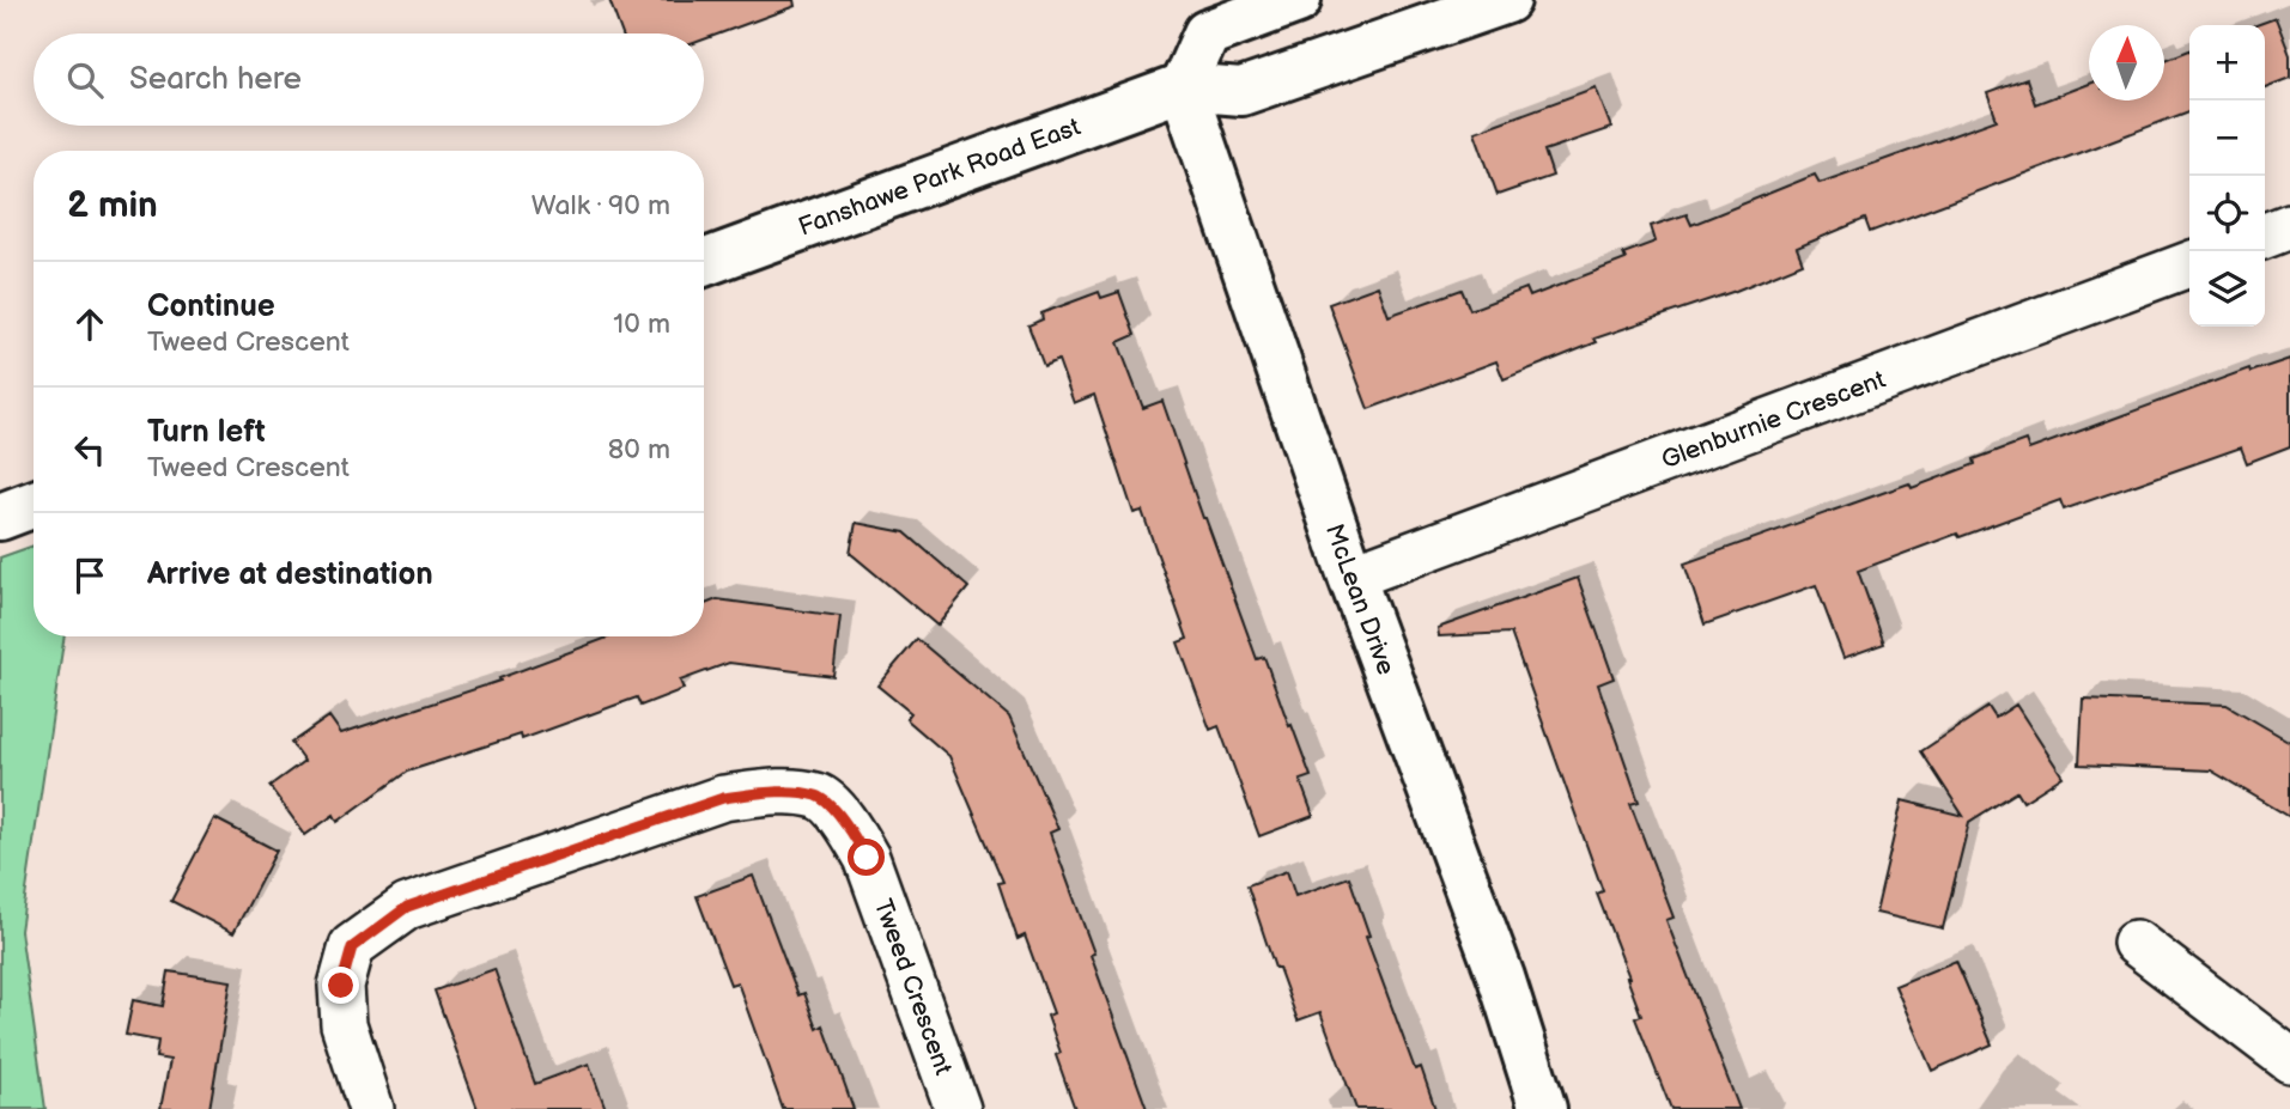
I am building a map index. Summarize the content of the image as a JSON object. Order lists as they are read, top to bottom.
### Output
{
  "streets": {
    "street": [
      "Fanshawe Park Road East",
      "Glenburnie Crescent",
      "McLean Drive",
      "Tweed Crescent"
    ]
  },
  "crossings": [
    ["Fanshawe Park Road East", "McLean Drive"],
    ["Glenburnie Crescent", "McLean Drive"]
  ],
  "north": "top",
  "page": {
    "map_buttons": ["+", "−"],
    "search": "Search here",
    "heading": ["2 min", "Walk · 90 m"],
    "list": [
      ["Continue", "Tweed Crescent", "10 m"],
      ["Turn left", "Tweed Crescent", "80 m"],
      "Arrive at destination"
    ]
  }
}
